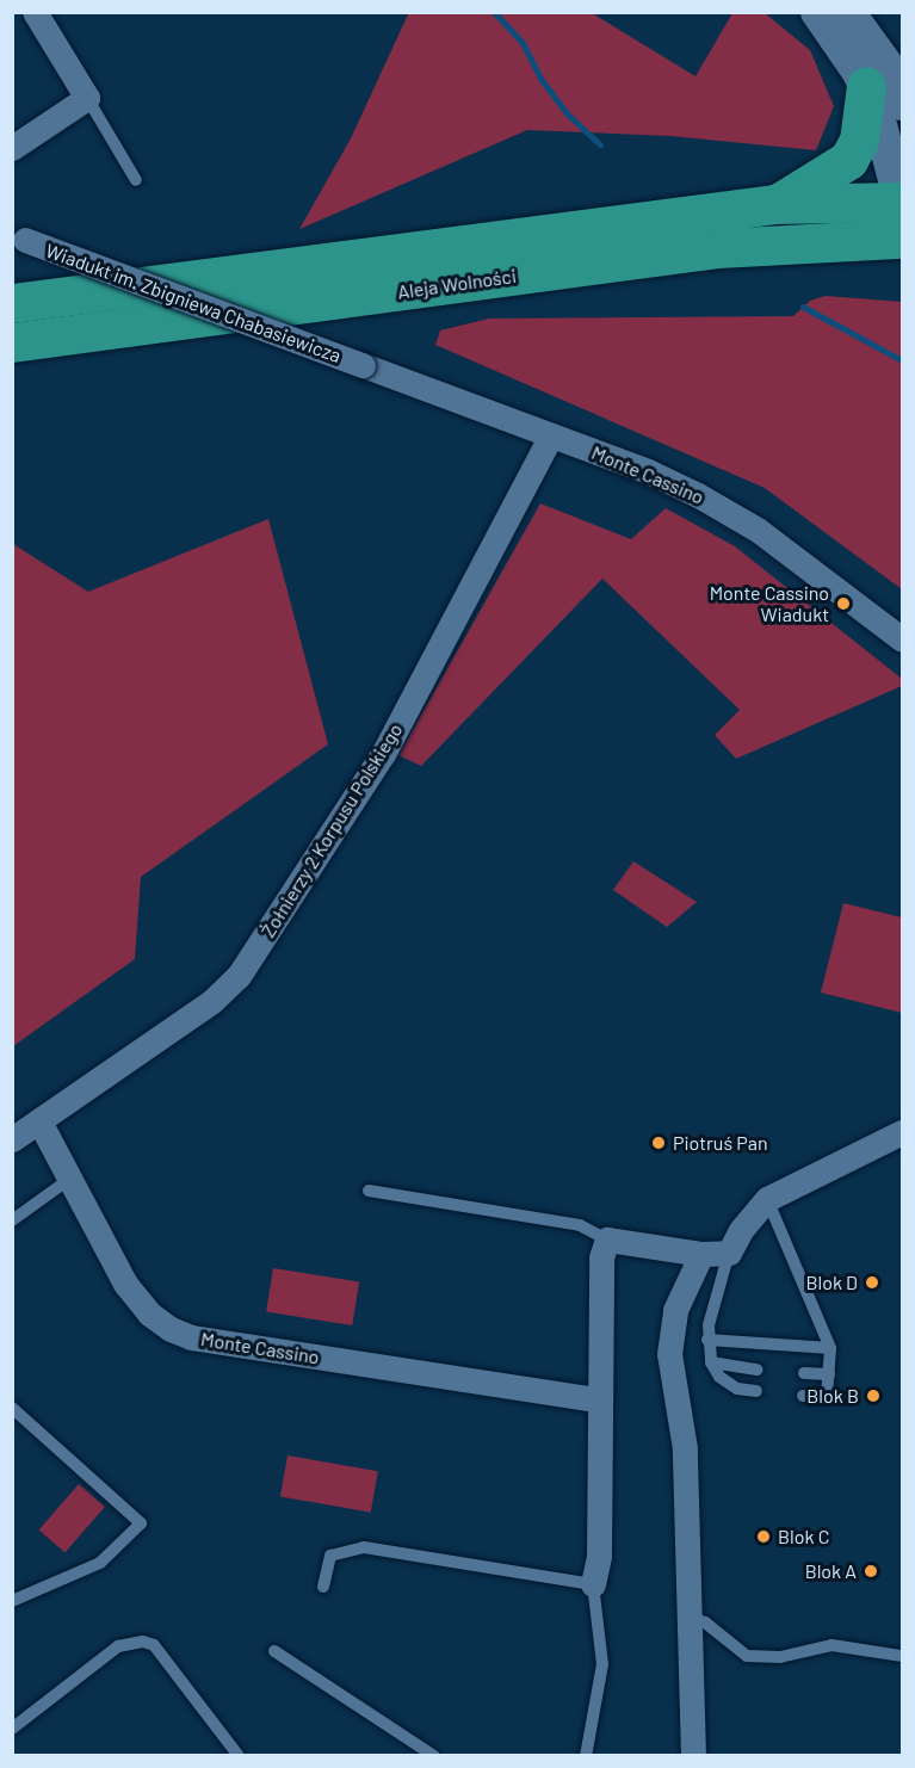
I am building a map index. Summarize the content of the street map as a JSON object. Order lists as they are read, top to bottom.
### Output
{
  "streets": {
    "highway": ["Aleja Wolności"],
    "street": ["Wiadukt im. Zbigniewa Chabasiewicza", "Monte Cassino", "Żołnierzy 2 Korpusu Polskiego"]
  },
  "crossings": [
    ["Wiadukt im. Zbigniewa Chabasiewicza", "Monte Cassino"],
    ["Monte Cassino", "Żołnierzy 2 Korpusu Polskiego"]
  ],
  "places": [
    "Monte Cassino Wiadukt",
    "Piotruś Pan",
    "Blok D",
    "Blok B",
    "Blok C",
    "Blok A"
  ]
}
